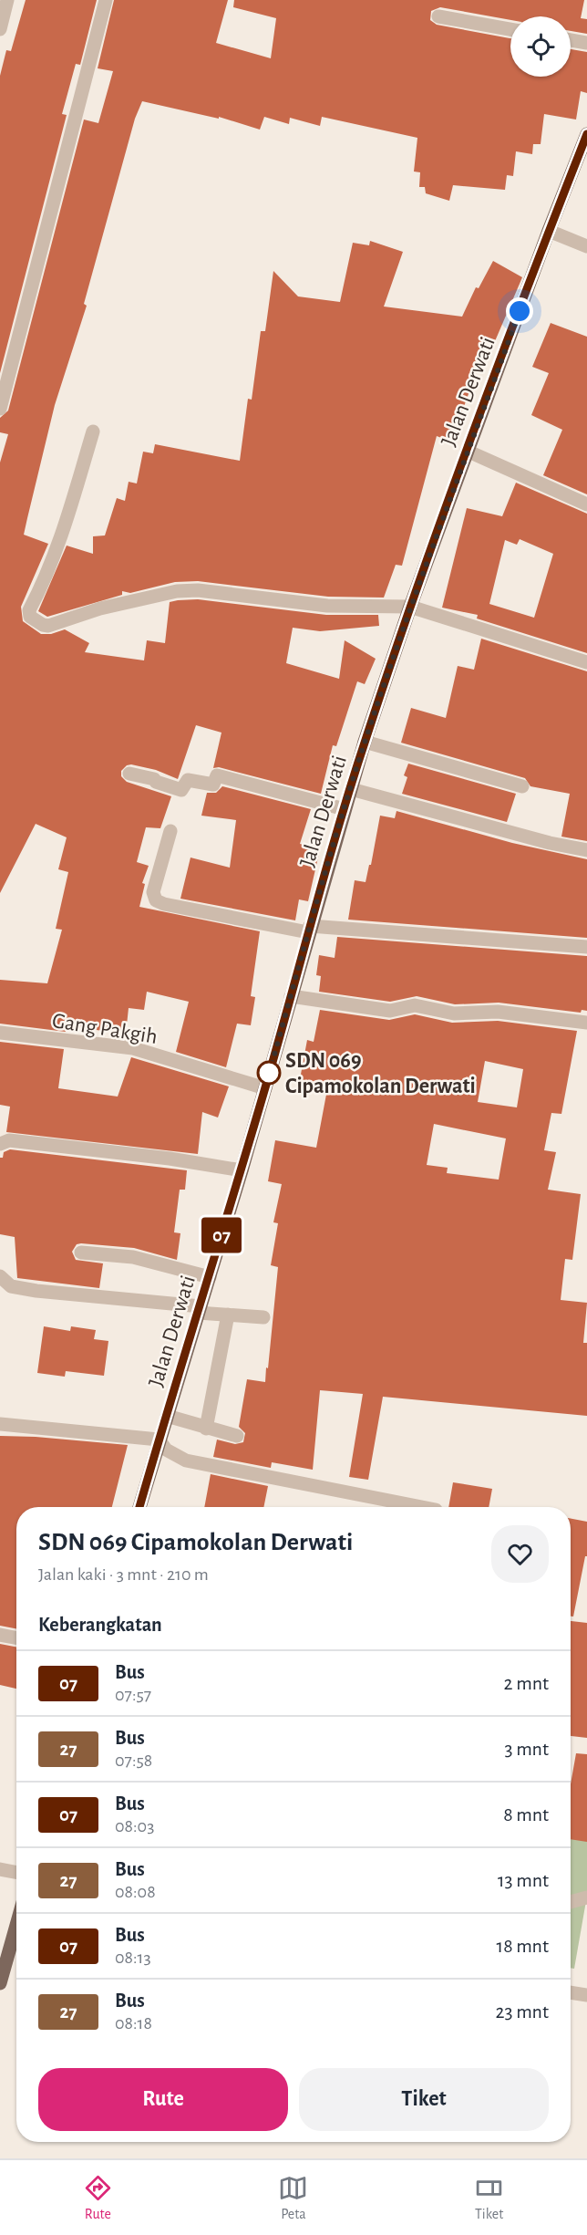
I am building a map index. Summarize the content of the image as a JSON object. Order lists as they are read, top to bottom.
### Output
{
  "streets": {
    "main road": ["Jalan Derwati"],
    "street": ["Gang Pakgih"]
  },
  "crossings": [
    ["Jalan Derwati", "Gang Pakgih"]
  ],
  "places": ["SDN 069 Cipamokolan Derwati"],
  "lines": ["bus line 07"],
  "page": {
    "on_map": "07",
    "heading": [
      ["SDN 069 Cipamokolan Derwati", "Jalan kaki · 3 mnt · 210 m"],
      "Keberangkatan"
    ],
    "list": [
      {
        "mark": "07",
        "name": "Bus",
        "note": "07:57",
        "value": "2 mnt"
      },
      {
        "mark": "27",
        "name": "Bus",
        "note": "07:58",
        "value": "3 mnt"
      },
      {
        "mark": "07",
        "name": "Bus",
        "note": "08:03",
        "value": "8 mnt"
      },
      {
        "mark": "27",
        "name": "Bus",
        "note": "08:08",
        "value": "13 mnt"
      },
      {
        "mark": "07",
        "name": "Bus",
        "note": "08:13",
        "value": "18 mnt"
      },
      {
        "mark": "27",
        "name": "Bus",
        "note": "08:18",
        "value": "23 mnt"
      }
    ],
    "buttons": ["Rute", "Tiket"],
    "tabs": ["Rute", "Peta", "Tiket"]
  }
}
